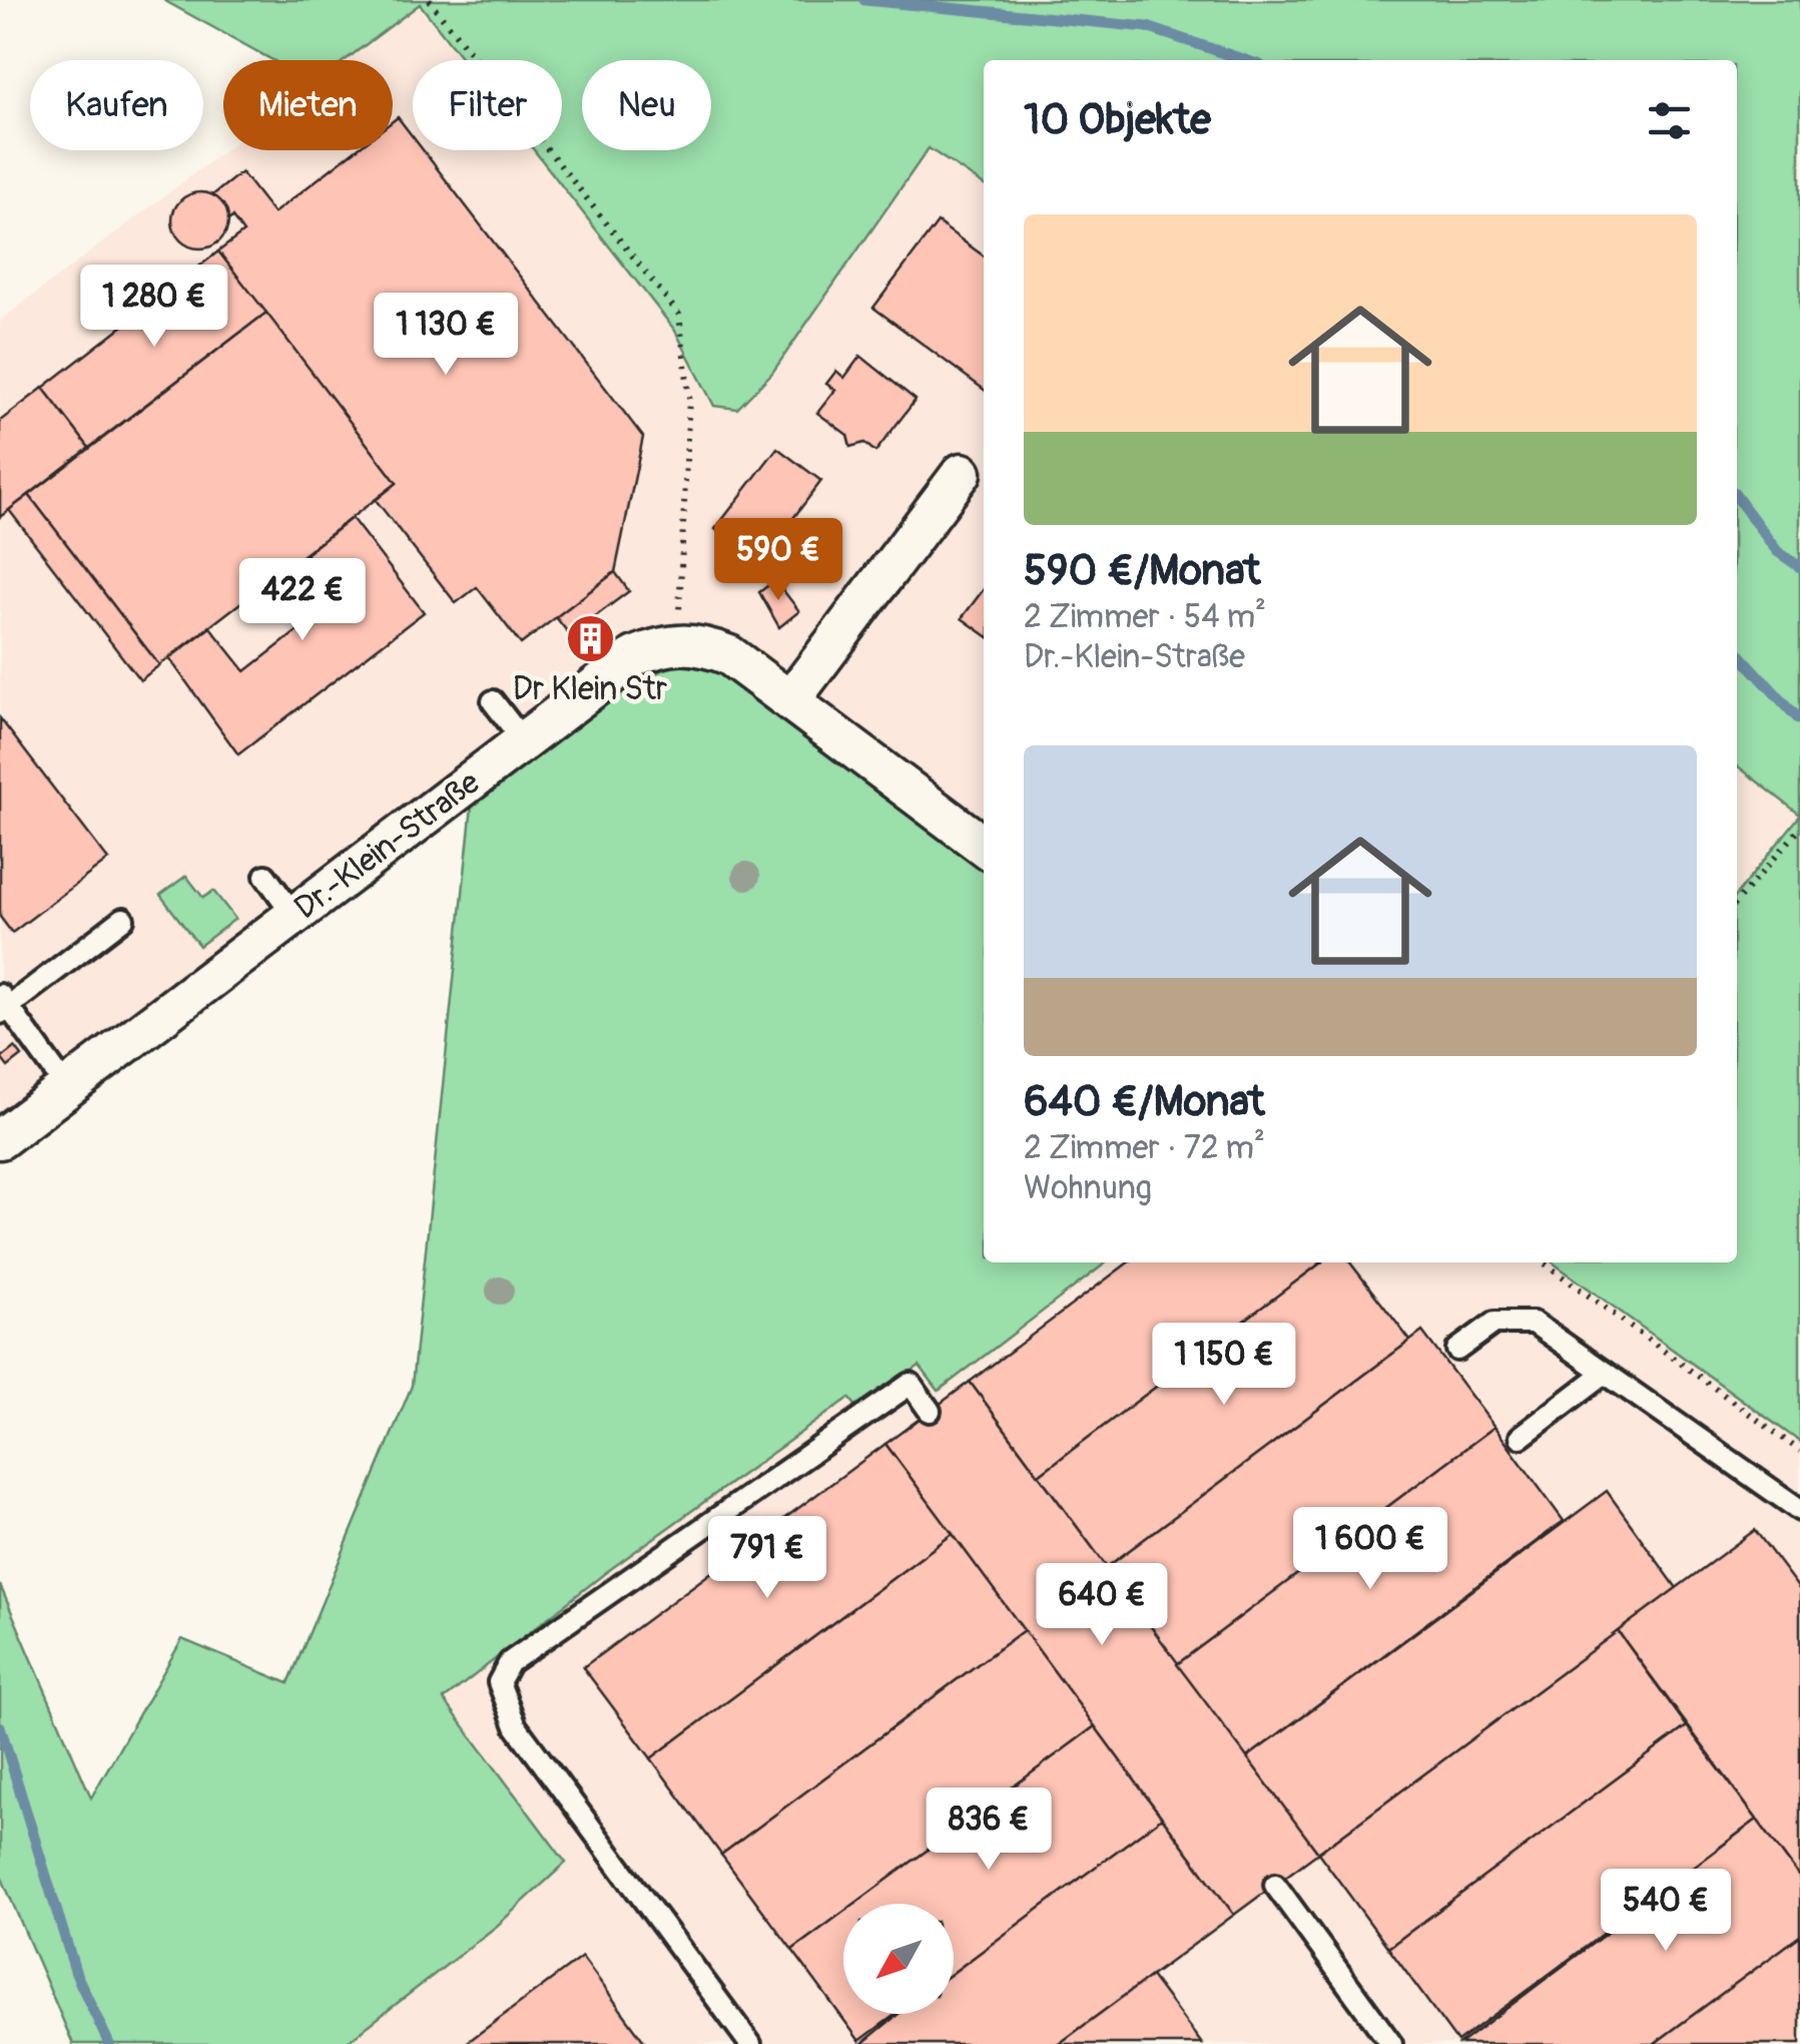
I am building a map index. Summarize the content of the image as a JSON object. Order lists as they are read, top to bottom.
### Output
{
  "streets": {
    "street": ["Dr.-Klein-Straße"]
  },
  "places": {
    "building": ["Dr Klein Str"]
  },
  "north": "bottom left",
  "page": {
    "chip": [
      "Kaufen",
      "Mieten",
      "Filter",
      "Neu"
    ],
    "heading": "10 Objekte",
    "list": [
      {
        "name": "590 €/Monat",
        "note": "2 Zimmer · 54 m² · Dr.-Klein-Straße"
      },
      {
        "name": "640 €/Monat",
        "note": "2 Zimmer · 72 m² · Wohnung"
      }
    ],
    "price": [
      "1 280 €",
      "1 130 €",
      "590 €",
      "422 €",
      "1 150 €",
      "1 600 €",
      "791 €",
      "640 €",
      "836 €",
      "540 €"
    ]
  }
}
